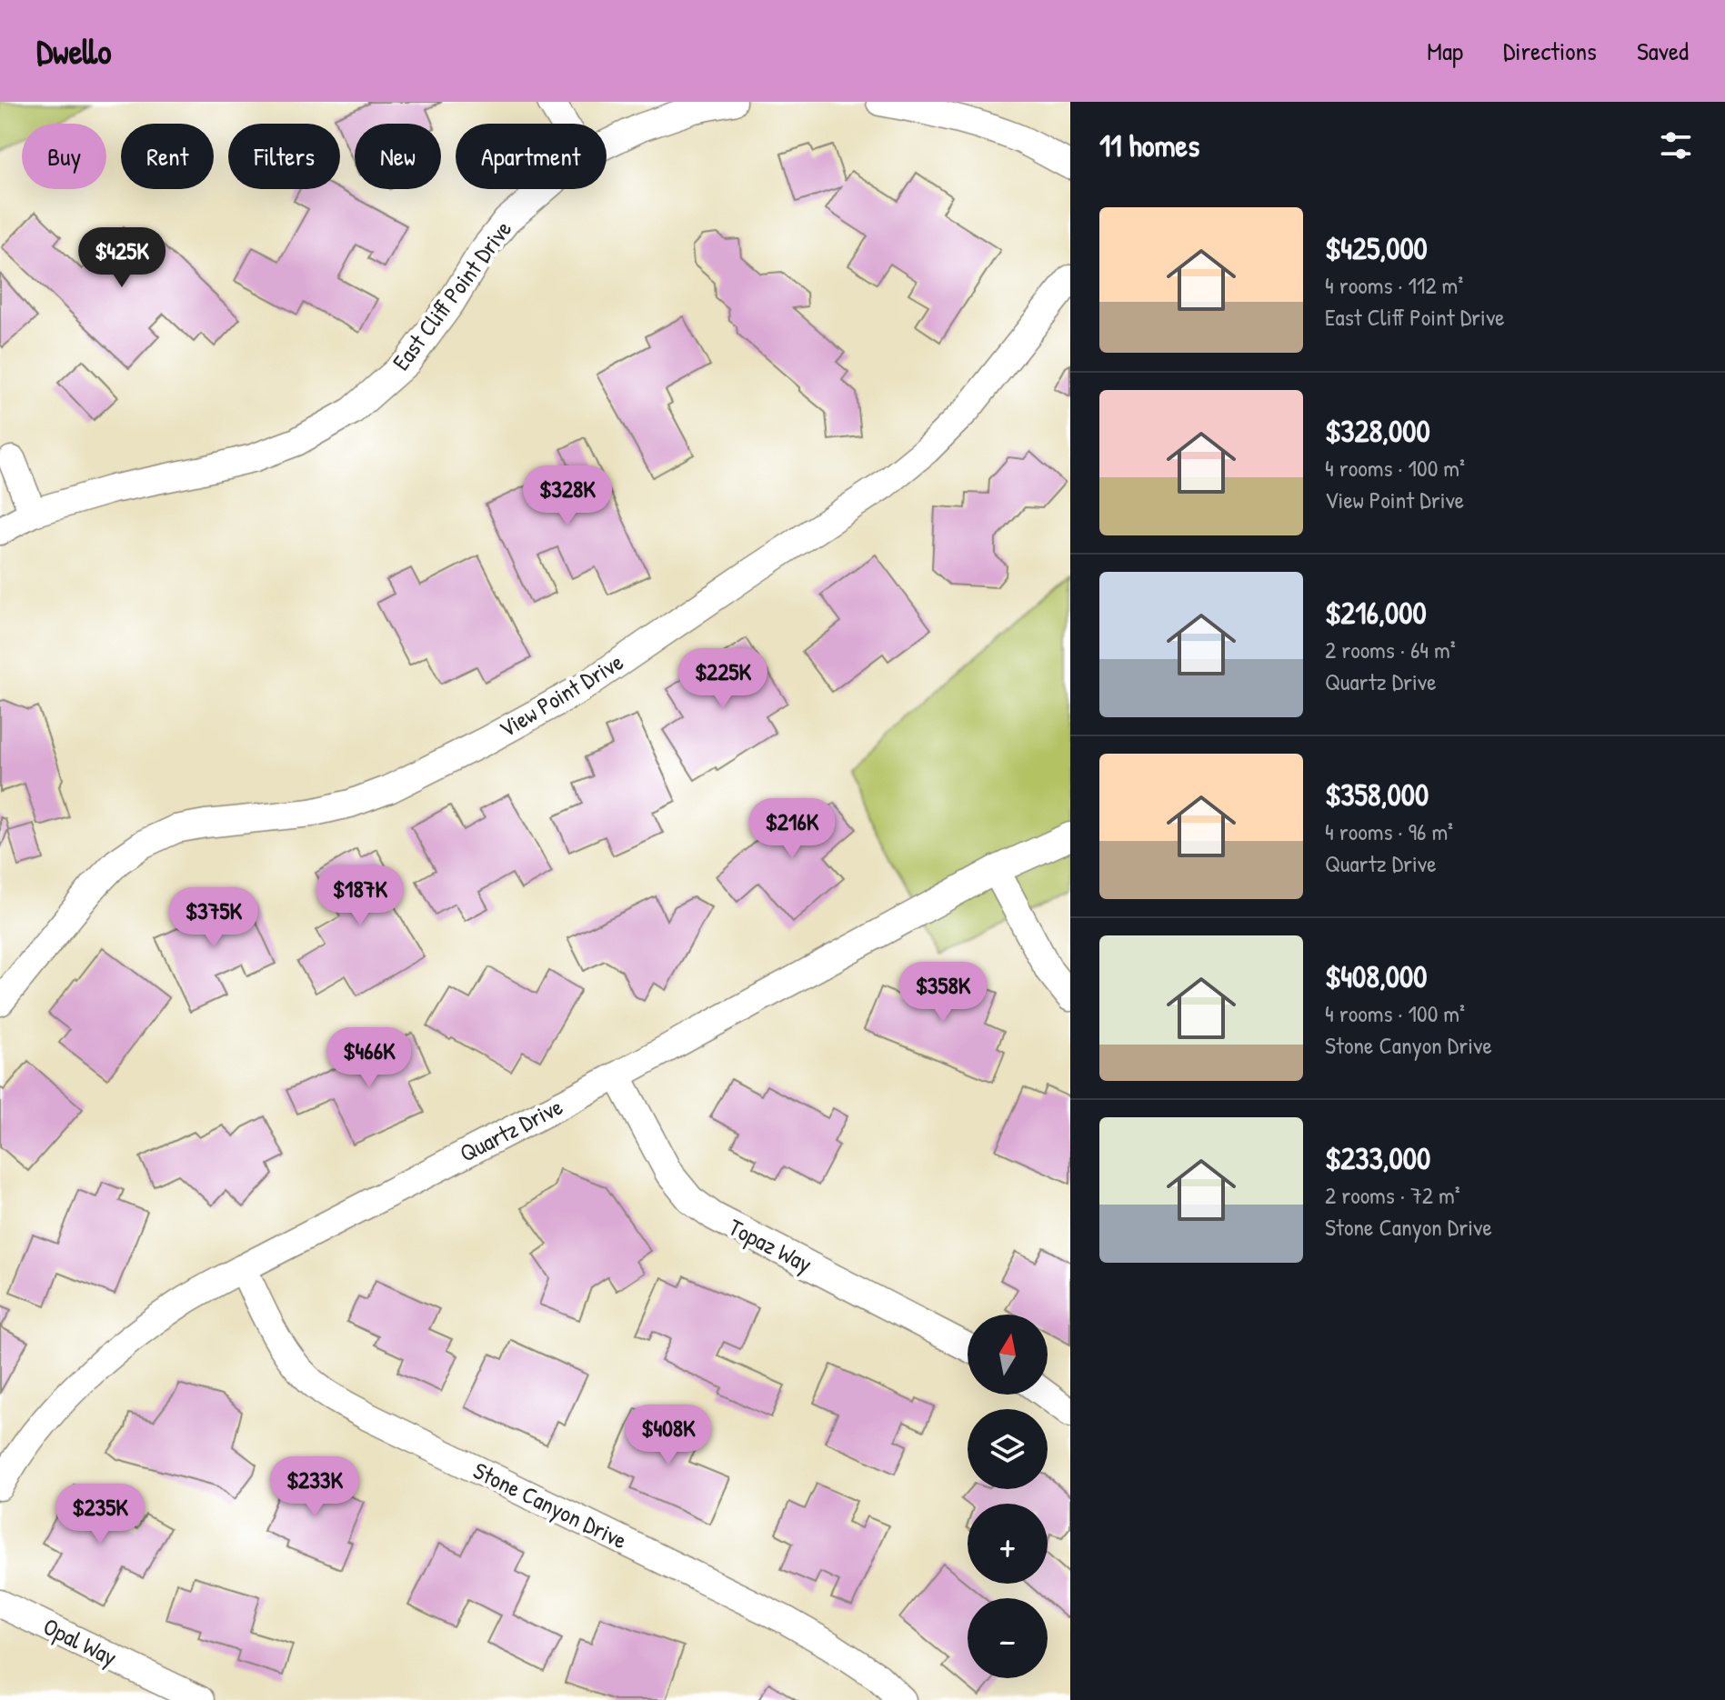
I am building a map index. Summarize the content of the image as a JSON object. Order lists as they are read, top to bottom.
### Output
{
  "streets": {
    "street": [
      "East Cliff Point Drive",
      "View Point Drive",
      "Quartz Drive",
      "Topaz Way",
      "Stone Canyon Drive",
      "Opal Way"
    ]
  },
  "crossings": [
    ["Quartz Drive", "Topaz Way"],
    ["Quartz Drive", "Stone Canyon Drive"]
  ],
  "north": "top",
  "page": {
    "header": "Dwello",
    "nav": ["Map", "Directions", "Saved"],
    "heading": "11 homes",
    "chip": [
      "Buy",
      "Rent",
      "Filters",
      "New",
      "Apartment"
    ],
    "list": [
      {
        "name": "$425,000",
        "note": "4 rooms · 112 m² · East Cliff Point Drive"
      },
      {
        "name": "$328,000",
        "note": "4 rooms · 100 m² · View Point Drive"
      },
      {
        "name": "$216,000",
        "note": "2 rooms · 64 m² · Quartz Drive"
      },
      {
        "name": "$358,000",
        "note": "4 rooms · 96 m² · Quartz Drive"
      },
      {
        "name": "$408,000",
        "note": "4 rooms · 100 m² · Stone Canyon Drive"
      },
      {
        "name": "$233,000",
        "note": "2 rooms · 72 m² · Stone Canyon Drive"
      }
    ],
    "price": [
      "$425K",
      "$328K",
      "$225K",
      "$216K",
      "$187K",
      "$375K",
      "$358K",
      "$466K",
      "$408K",
      "$233K",
      "$235K"
    ],
    "map_buttons": ["+", "−"]
  }
}
